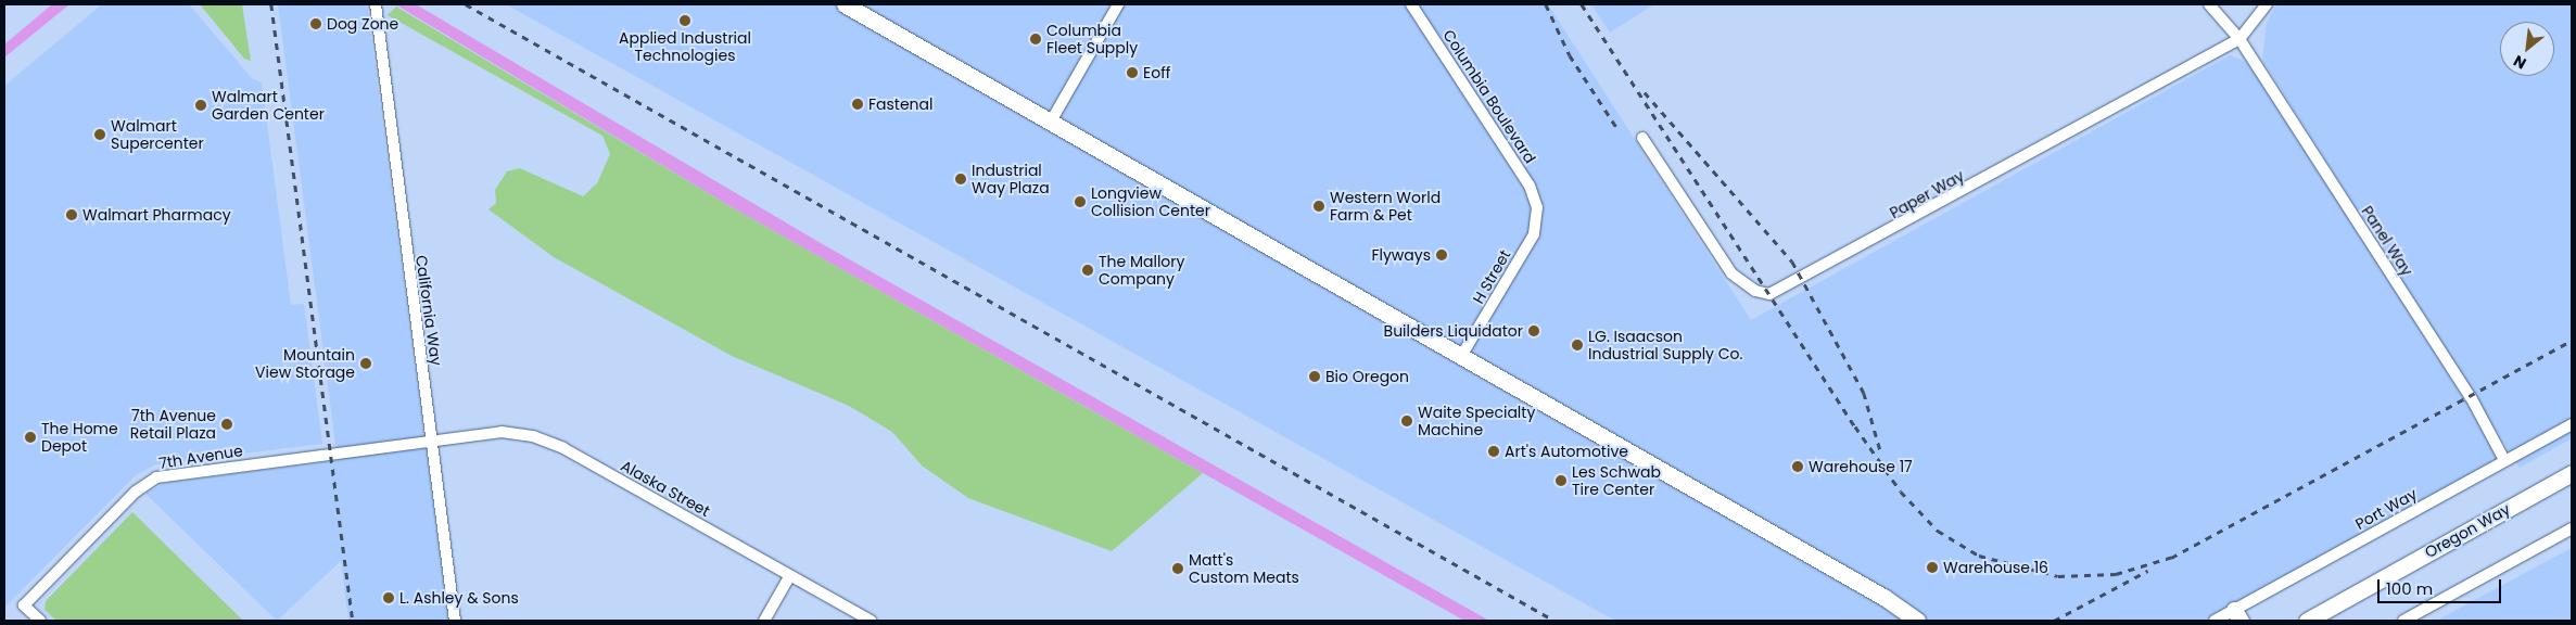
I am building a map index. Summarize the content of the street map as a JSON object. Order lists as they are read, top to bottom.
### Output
{
  "streets": {
    "highway": ["Oregon Way"],
    "street": [
      "Columbia Boulevard",
      "Paper Way",
      "Panel Way",
      "H Street",
      "California Way",
      "7th Avenue",
      "Alaska Street",
      "Port Way"
    ]
  },
  "crossings": [
    ["Columbia Boulevard", "H Street"],
    ["Paper Way", "Panel Way"],
    ["Panel Way", "Port Way"],
    ["California Way", "7th Avenue"],
    ["California Way", "Alaska Street"],
    ["7th Avenue", "Alaska Street"]
  ],
  "places": [
    "Applied Industrial Technologies",
    "Dog Zone",
    "Columbia Fleet Supply",
    "Eoff",
    "Fastenal",
    "Walmart Garden Center",
    "Walmart Supercenter",
    "Industrial Way Plaza",
    "Longview Collision Center",
    "Western World Farm & Pet",
    "Walmart Pharmacy",
    "Flyways",
    "The Mallory Company",
    "Builders Liquidator",
    "LG. Isaacson Industrial Supply Co.",
    "Mountain View Storage",
    "Bio Oregon",
    "Waite Specialty Machine",
    "7th Avenue Retail Plaza",
    "The Home Depot",
    "Art's Automotive",
    "Warehouse 17",
    "Les Schwab Tire Center",
    "Warehouse 16",
    "Matt's Custom Meats",
    "L. Ashley & Sons"
  ],
  "scale_bar": "100 m",
  "north": "bottom left"
}
